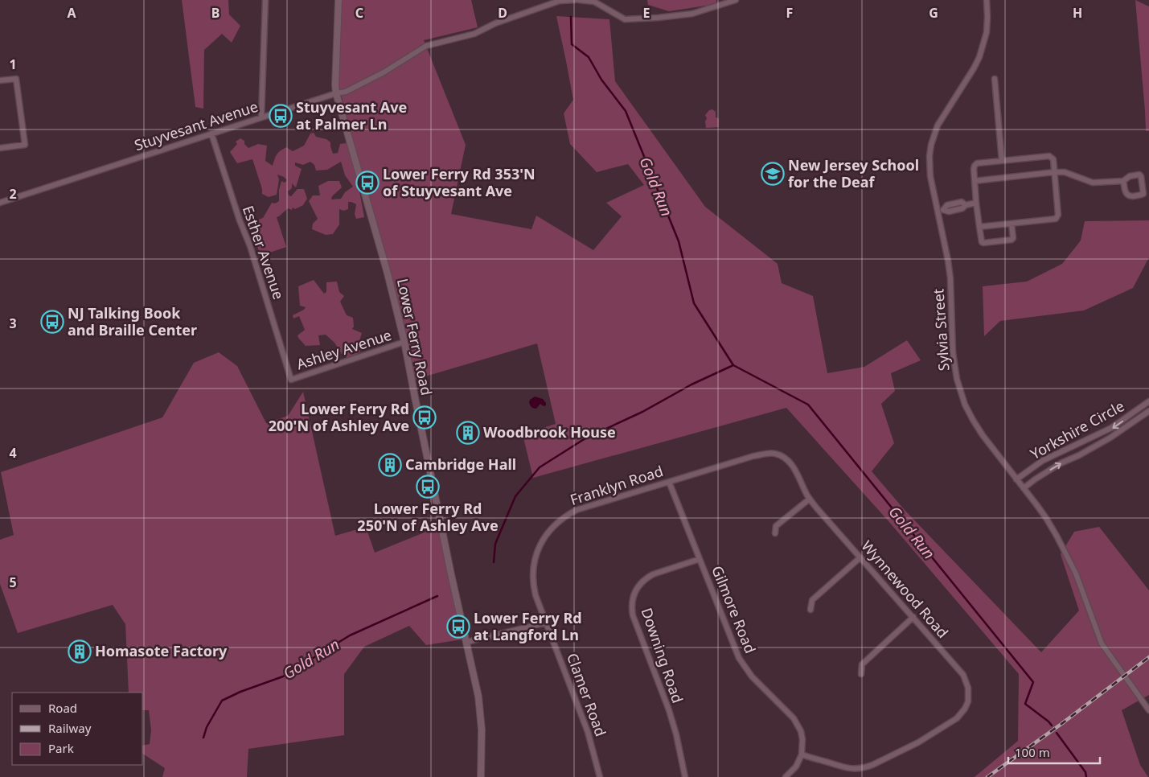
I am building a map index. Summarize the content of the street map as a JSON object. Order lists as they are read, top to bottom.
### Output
{
  "streets": {
    "street": [
      "Stuyvesant Avenue",
      "Esther Avenue",
      "Sylvia Street",
      "Lower Ferry Road",
      "Ashley Avenue",
      "Yorkshire Circle",
      "Franklyn Road",
      "Wynnewood Road",
      "Gilmore Road",
      "Downing Road",
      "Clamer Road"
    ]
  },
  "crossings": [
    ["Stuyvesant Avenue", "Esther Avenue"],
    ["Stuyvesant Avenue", "Lower Ferry Road"],
    ["Esther Avenue", "Ashley Avenue"],
    ["Sylvia Street", "Yorkshire Circle"],
    ["Lower Ferry Road", "Ashley Avenue"],
    ["Franklyn Road", "Wynnewood Road"],
    ["Franklyn Road", "Gilmore Road"],
    ["Franklyn Road", "Clamer Road"],
    ["Wynnewood Road", "Gilmore Road"],
    ["Gilmore Road", "Downing Road"]
  ],
  "water": ["Gold Run"],
  "places": {
    "bus stop": [
      "Stuyvesant Ave at Palmer Ln",
      "Lower Ferry Rd 353'N of Stuyvesant Ave",
      "NJ Talking Book and Braille Center",
      "Lower Ferry Rd 200'N of Ashley Ave",
      "Lower Ferry Rd 250'N of Ashley Ave",
      "Lower Ferry Rd at Langford Ln"
    ],
    "school or university": ["New Jersey School for the Deaf"],
    "building": ["Woodbrook House", "Cambridge Hall", "Homasote Factory"]
  },
  "legend": ["Road", "Railway", "Park"],
  "scale_bar": "100 m",
  "grid": {
    "columns": [
      "A",
      "B",
      "C",
      "D",
      "E",
      "F",
      "G",
      "H"
    ],
    "rows": [
      "1",
      "2",
      "3",
      "4",
      "5"
    ]
  }
}
